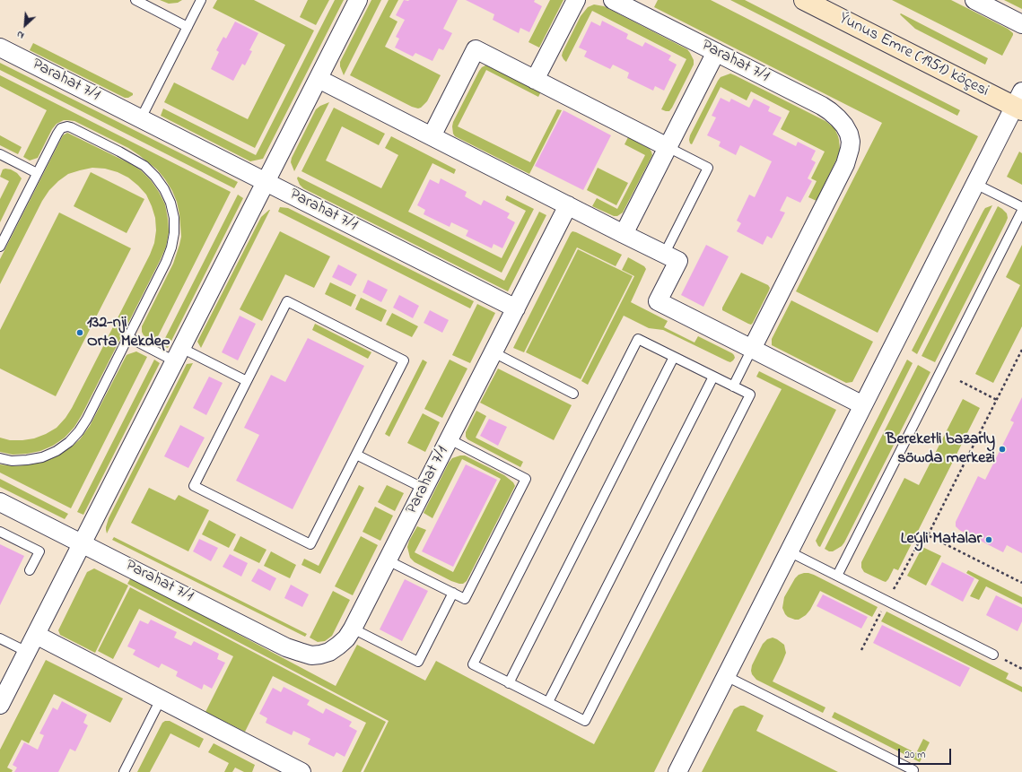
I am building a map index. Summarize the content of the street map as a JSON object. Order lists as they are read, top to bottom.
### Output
{
  "streets": {
    "street": ["Ýunus Emre (1951) köçesi", "Parahat 7/1"]
  },
  "places": ["132-nji Orta Mekdep", "Bereketli bazarly söwda merkezi", "Leýli Matalar"],
  "scale_bar": "20 m",
  "north": "bottom left"
}
